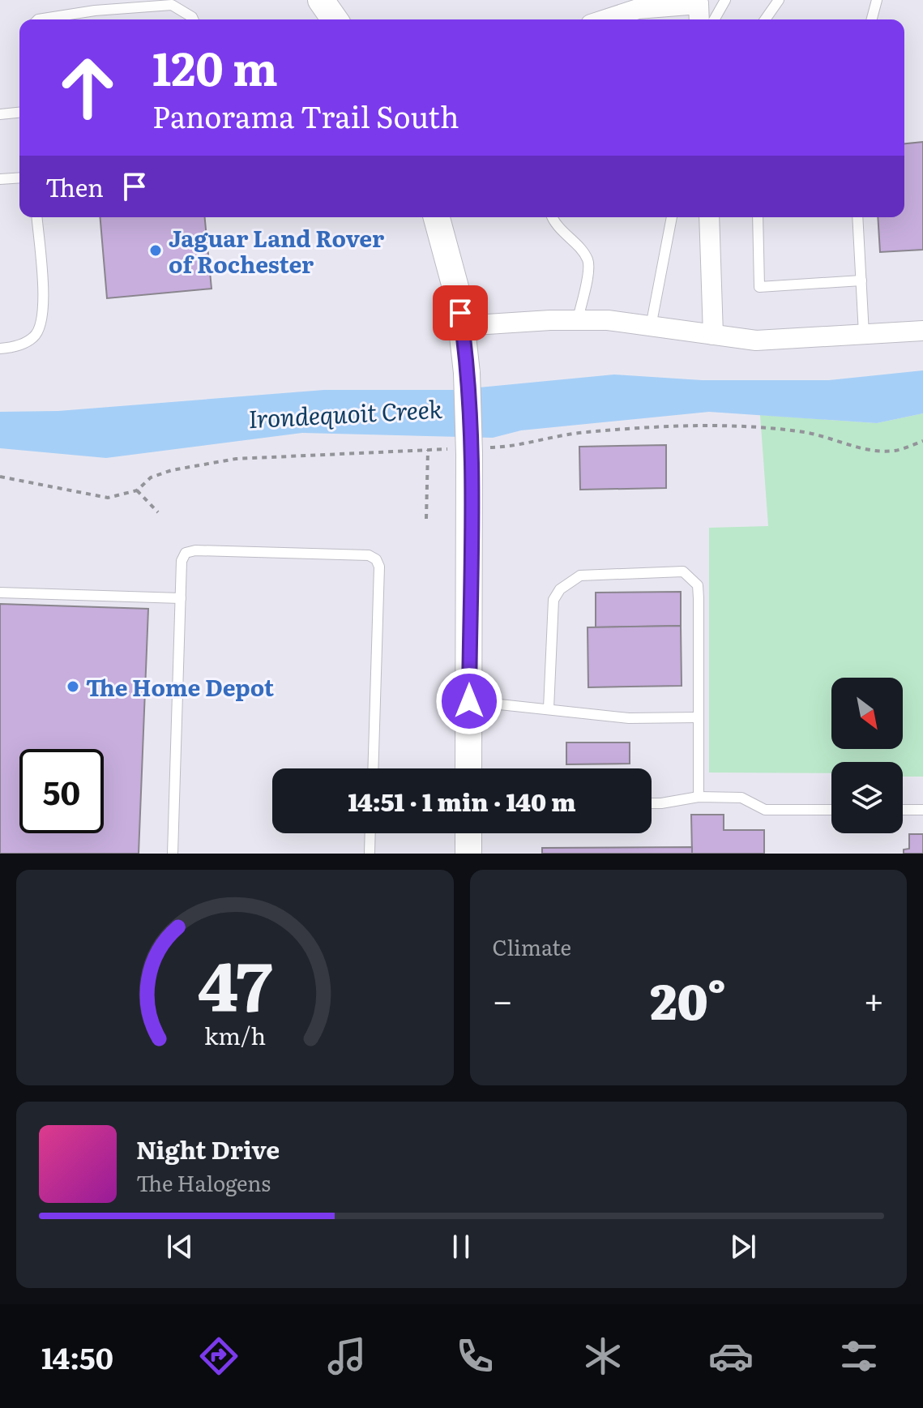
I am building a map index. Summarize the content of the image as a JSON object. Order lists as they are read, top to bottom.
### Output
{
  "water": ["Irondequoit Creek"],
  "places": ["Jaguar Land Rover of Rochester", "The Home Depot"],
  "north": "bottom right",
  "page": {
    "turn": ["120 m", "Panorama Trail South"],
    "then": "Then",
    "limit": "50",
    "trip": "14:51 · 1 min · 140 m",
    "tile": "Climate",
    "heat": ["−", "20°", "+"],
    "song": ["Night Drive", "The Halogens"],
    "tabs": "14:50",
    "gauge": ["47", "km/h"]
  }
}
